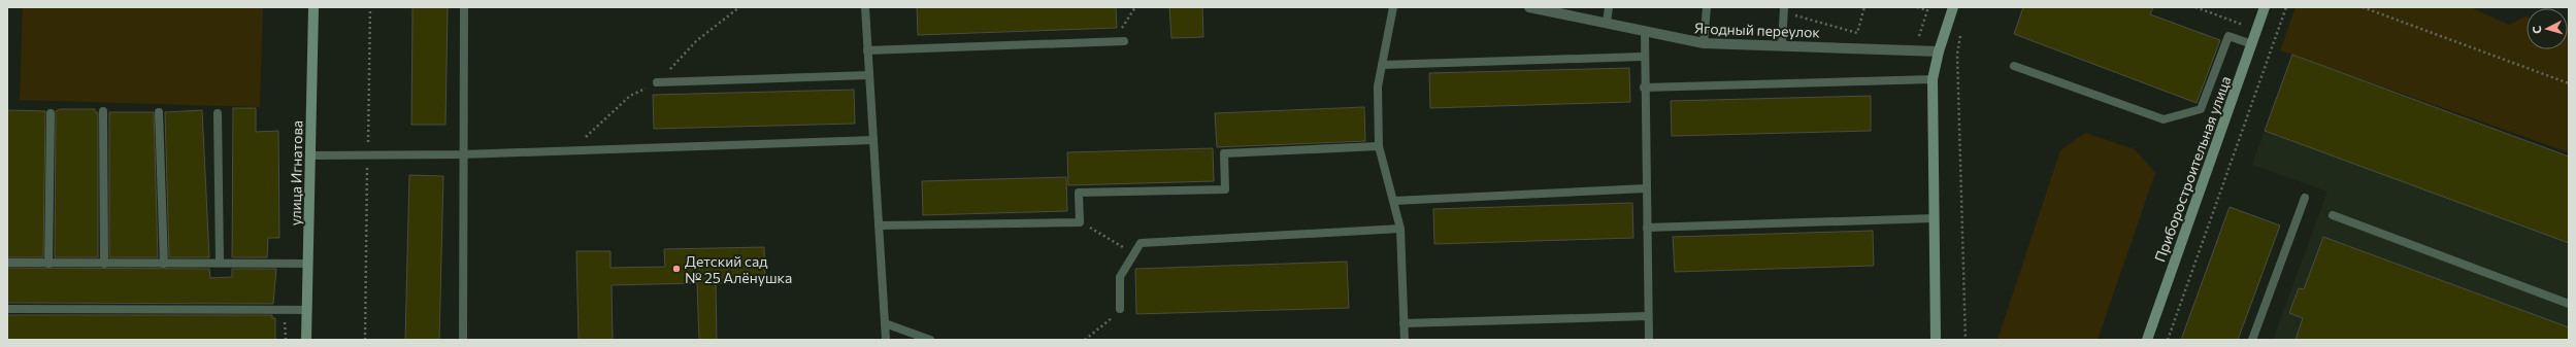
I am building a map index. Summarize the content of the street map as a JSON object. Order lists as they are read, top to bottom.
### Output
{
  "streets": {
    "main road": ["Приборостроительная улица", "улица Игнатова"],
    "street": ["Ягодный переулок"]
  },
  "places": ["Детский сад № 25 Алёнушка"],
  "north": "left"
}
